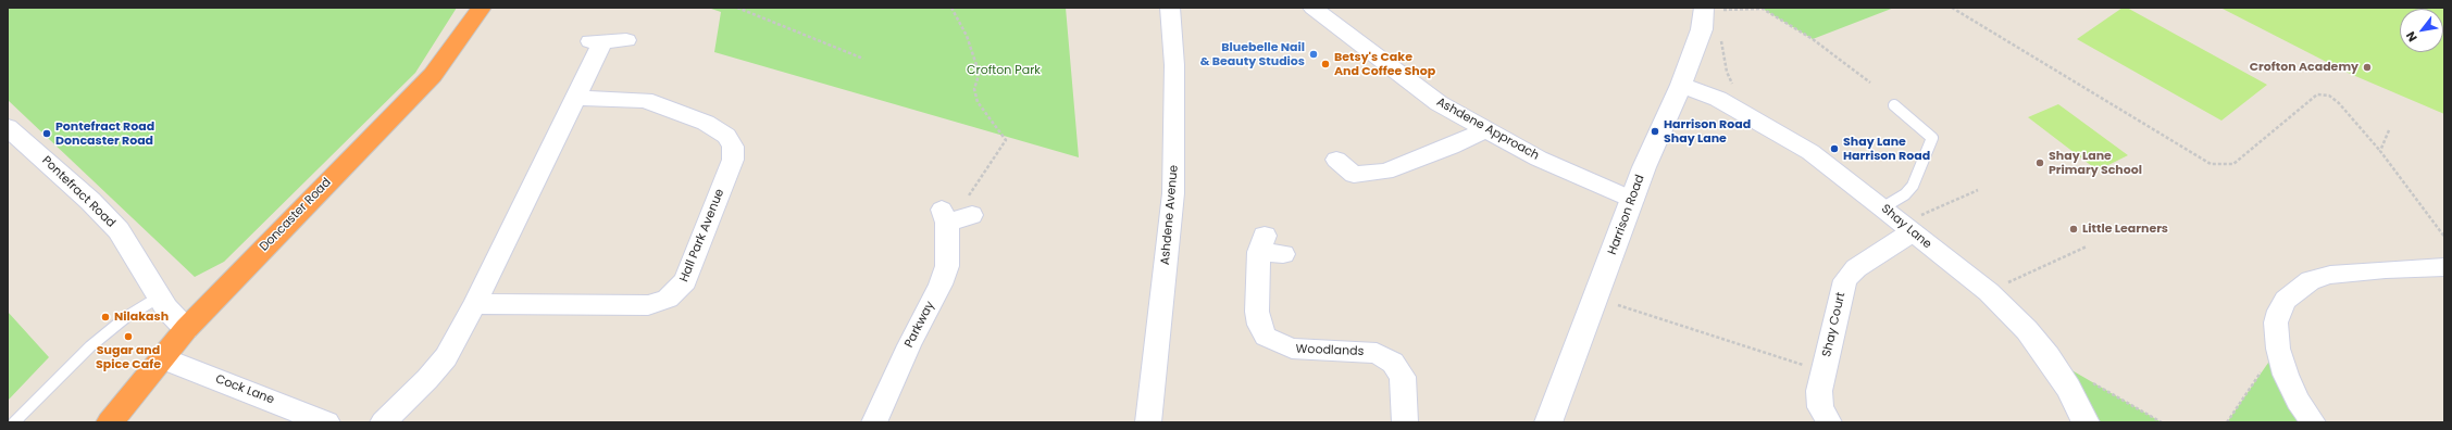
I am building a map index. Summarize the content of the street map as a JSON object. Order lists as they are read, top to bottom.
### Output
{
  "streets": {
    "highway": ["Doncaster Road"],
    "main road": [
      "Pontefract Road",
      "Harrison Road",
      "Shay Lane",
      "Cock Lane"
    ],
    "street": [
      "Ashdene Approach",
      "Ashdene Avenue",
      "Hall Park Avenue",
      "Parkway",
      "Shay Court",
      "Woodlands"
    ]
  },
  "crossings": [
    ["Ashdene Approach", "Harrison Road"],
    ["Pontefract Road", "Doncaster Road"],
    ["Doncaster Road", "Cock Lane"],
    ["Harrison Road", "Shay Lane"],
    ["Shay Lane", "Shay Court"]
  ],
  "parks": ["Crofton Park"],
  "places": [
    "Bluebelle Nail & Beauty Studios",
    "Betsy's Cake And Coffee Shop",
    "Crofton Academy",
    "Harrison Road Shay Lane",
    "Pontefract Road Doncaster Road",
    "Shay Lane Harrison Road",
    "Shay Lane Primary School",
    "Little Learners",
    "Nilakash",
    "Sugar and Spice Cafe"
  ],
  "north": "bottom left"
}
